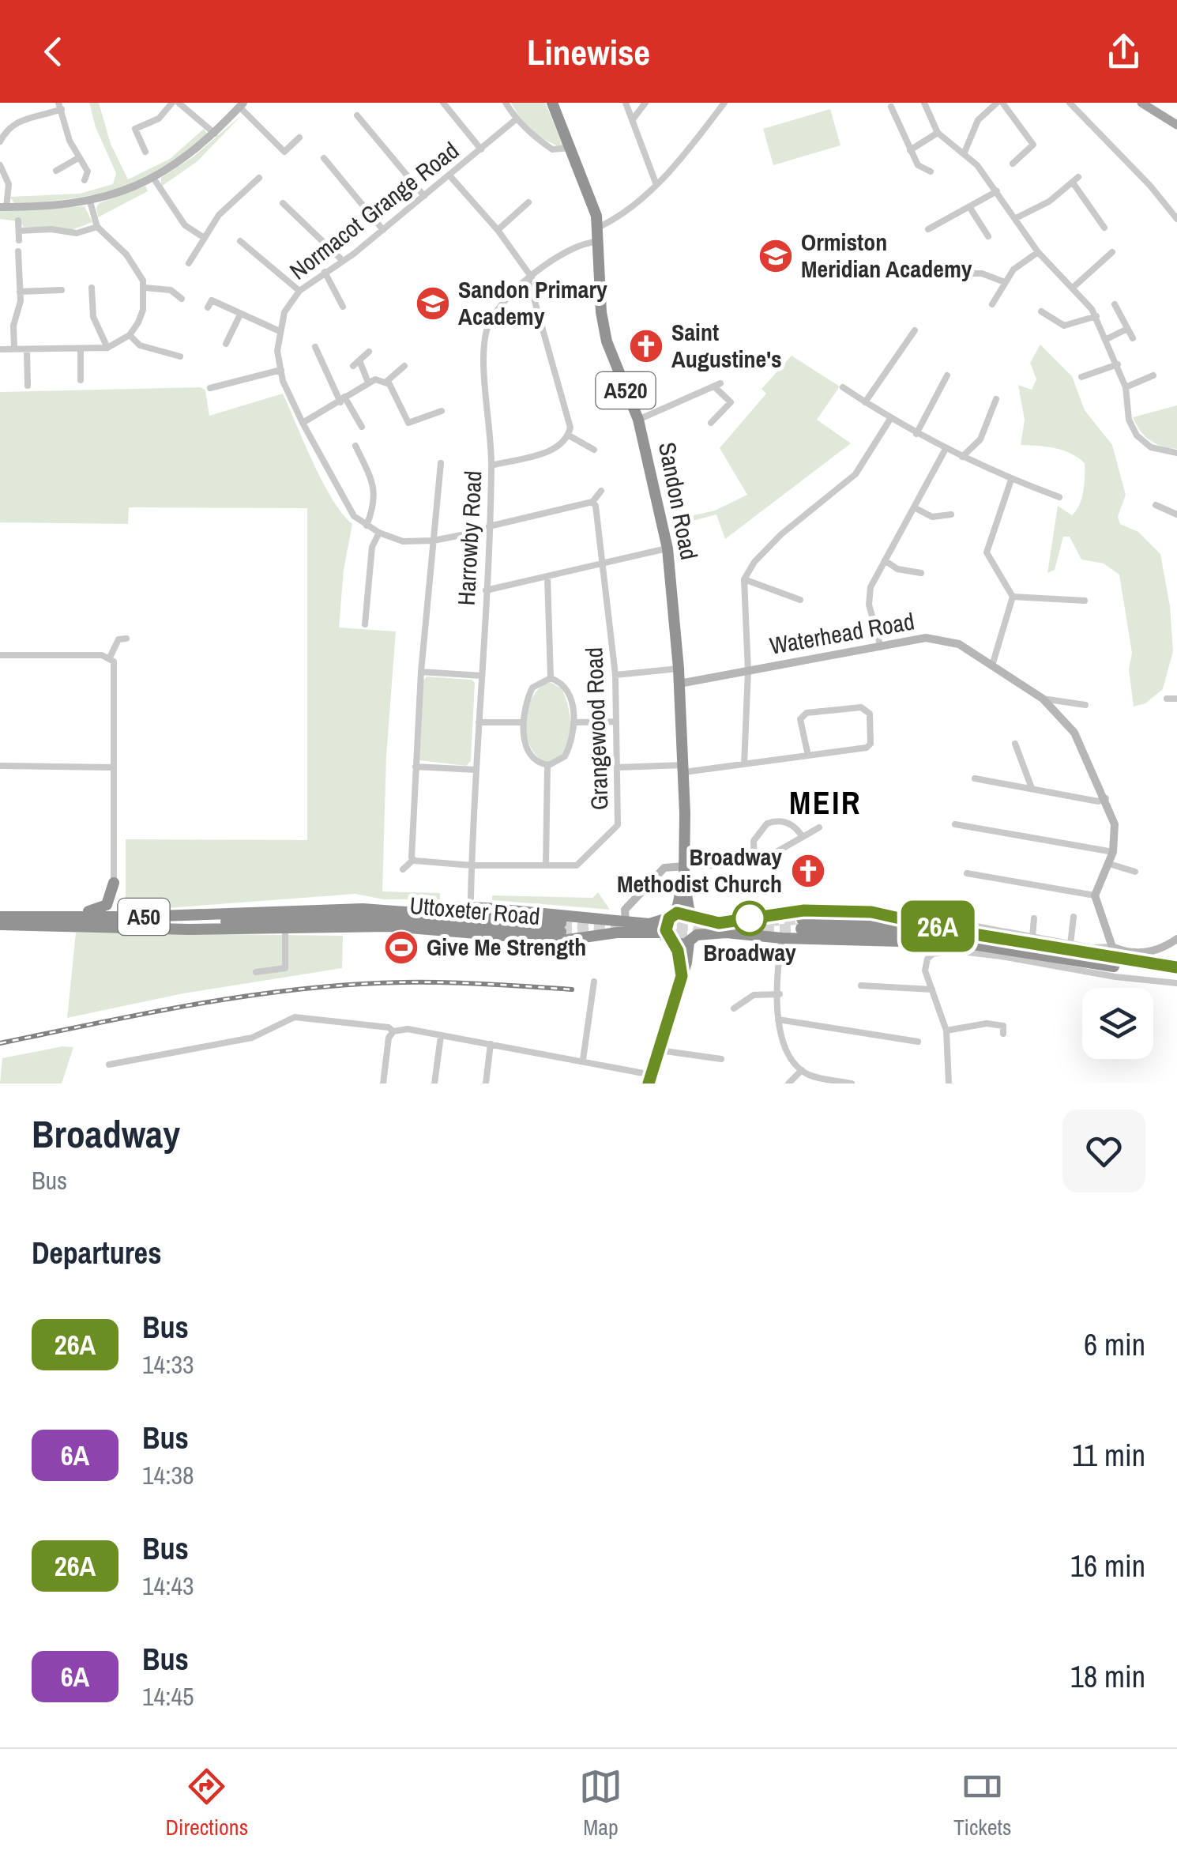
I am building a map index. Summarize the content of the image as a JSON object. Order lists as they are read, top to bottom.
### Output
{
  "streets": {
    "highway": [
      "A520",
      "Sandon Road",
      "Uttoxeter Road",
      "A50"
    ],
    "street": [
      "Normacot Grange Road",
      "Harrowby Road",
      "Waterhead Road",
      "Grangewood Road"
    ]
  },
  "crossings": [
    ["Normacot Grange Road", "Harrowby Road"],
    ["Normacot Grange Road", "Grangewood Road"],
    ["Sandon Road", "Harrowby Road"],
    ["Sandon Road", "Waterhead Road"],
    ["Sandon Road", "Uttoxeter Road"],
    ["Harrowby Road", "Grangewood Road"],
    ["Uttoxeter Road", "A50"]
  ],
  "districts": ["MEIR"],
  "places": {
    "school or university": ["Ormiston Meridian Academy", "Sandon Primary Academy"],
    "church": ["Saint Augustine's", "Broadway Methodist Church"],
    "other": ["Broadway"],
    "sports": ["Give Me Strength"]
  },
  "lines": ["bus line 26A"],
  "page": {
    "header": "Linewise",
    "on_map": "26A",
    "heading": [
      ["Broadway", "Bus"],
      "Departures"
    ],
    "list": [
      {
        "mark": "26A",
        "name": "Bus",
        "note": "14:33",
        "value": "6 min"
      },
      {
        "mark": "6A",
        "name": "Bus",
        "note": "14:38",
        "value": "11 min"
      },
      {
        "mark": "26A",
        "name": "Bus",
        "note": "14:43",
        "value": "16 min"
      },
      {
        "mark": "6A",
        "name": "Bus",
        "note": "14:45",
        "value": "18 min"
      }
    ],
    "tabs": ["Directions", "Map", "Tickets"]
  }
}
